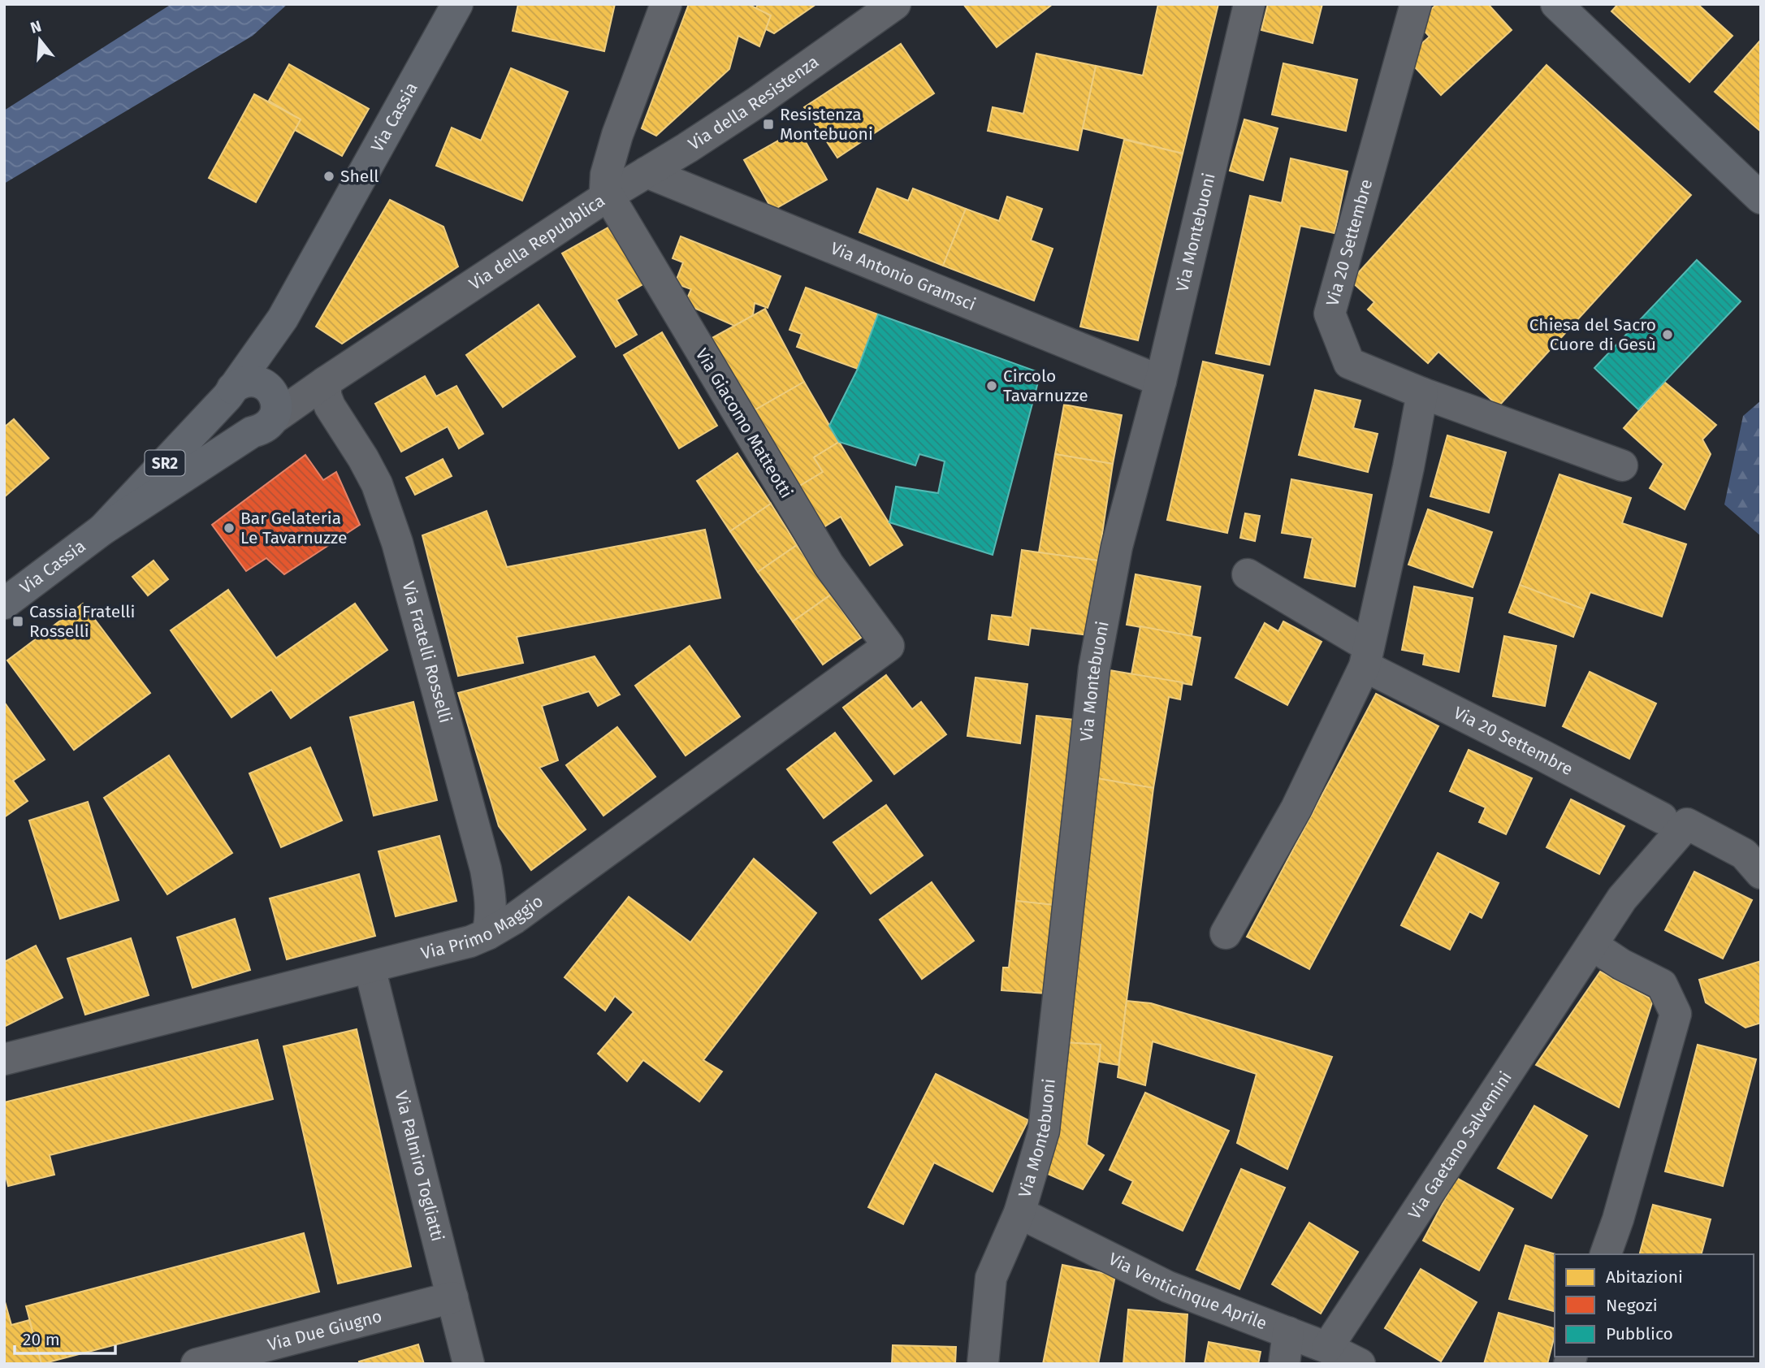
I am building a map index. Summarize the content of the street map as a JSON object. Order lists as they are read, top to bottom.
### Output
{
  "streets": {
    "main road": ["Via Cassia", "SR2"],
    "street": [
      "Via della Resistenza",
      "Via Montebuoni",
      "Via della Repubblica",
      "Via 20 Settembre",
      "Via Antonio Gramsci",
      "Via Giacomo Matteotti",
      "Via Fratelli Rosselli",
      "Via Primo Maggio",
      "Via Gaetano Salvemini",
      "Via Palmiro Togliatti",
      "Via Venticinque Aprile",
      "Via Due Giugno"
    ]
  },
  "crossings": [
    ["Via della Resistenza", "Via della Repubblica"],
    ["Via della Resistenza", "Via Antonio Gramsci"],
    ["Via della Resistenza", "Via Giacomo Matteotti"],
    ["Via Cassia", "Via della Repubblica"],
    ["Via Montebuoni", "Via Antonio Gramsci"],
    ["Via Montebuoni", "Via Venticinque Aprile"],
    ["Via della Repubblica", "Via Giacomo Matteotti"],
    ["Via della Repubblica", "Via Fratelli Rosselli"],
    ["Via Giacomo Matteotti", "Via Primo Maggio"],
    ["Via Fratelli Rosselli", "Via Primo Maggio"],
    ["Via Primo Maggio", "Via Palmiro Togliatti"],
    ["Via Gaetano Salvemini", "Via Venticinque Aprile"],
    ["Via Palmiro Togliatti", "Via Due Giugno"]
  ],
  "places": {
    "transit": ["Resistenza Montebuoni", "Cassia Fratelli Rosselli"],
    "other": [
      "Shell",
      "Chiesa del Sacro Cuore di Gesù",
      "Circolo Tavarnuzze",
      "Bar Gelateria Le Tavarnuzze"
    ]
  },
  "legend": ["Abitazioni", "Negozi", "Pubblico"],
  "scale_bar": "20 m",
  "north": "top"
}
